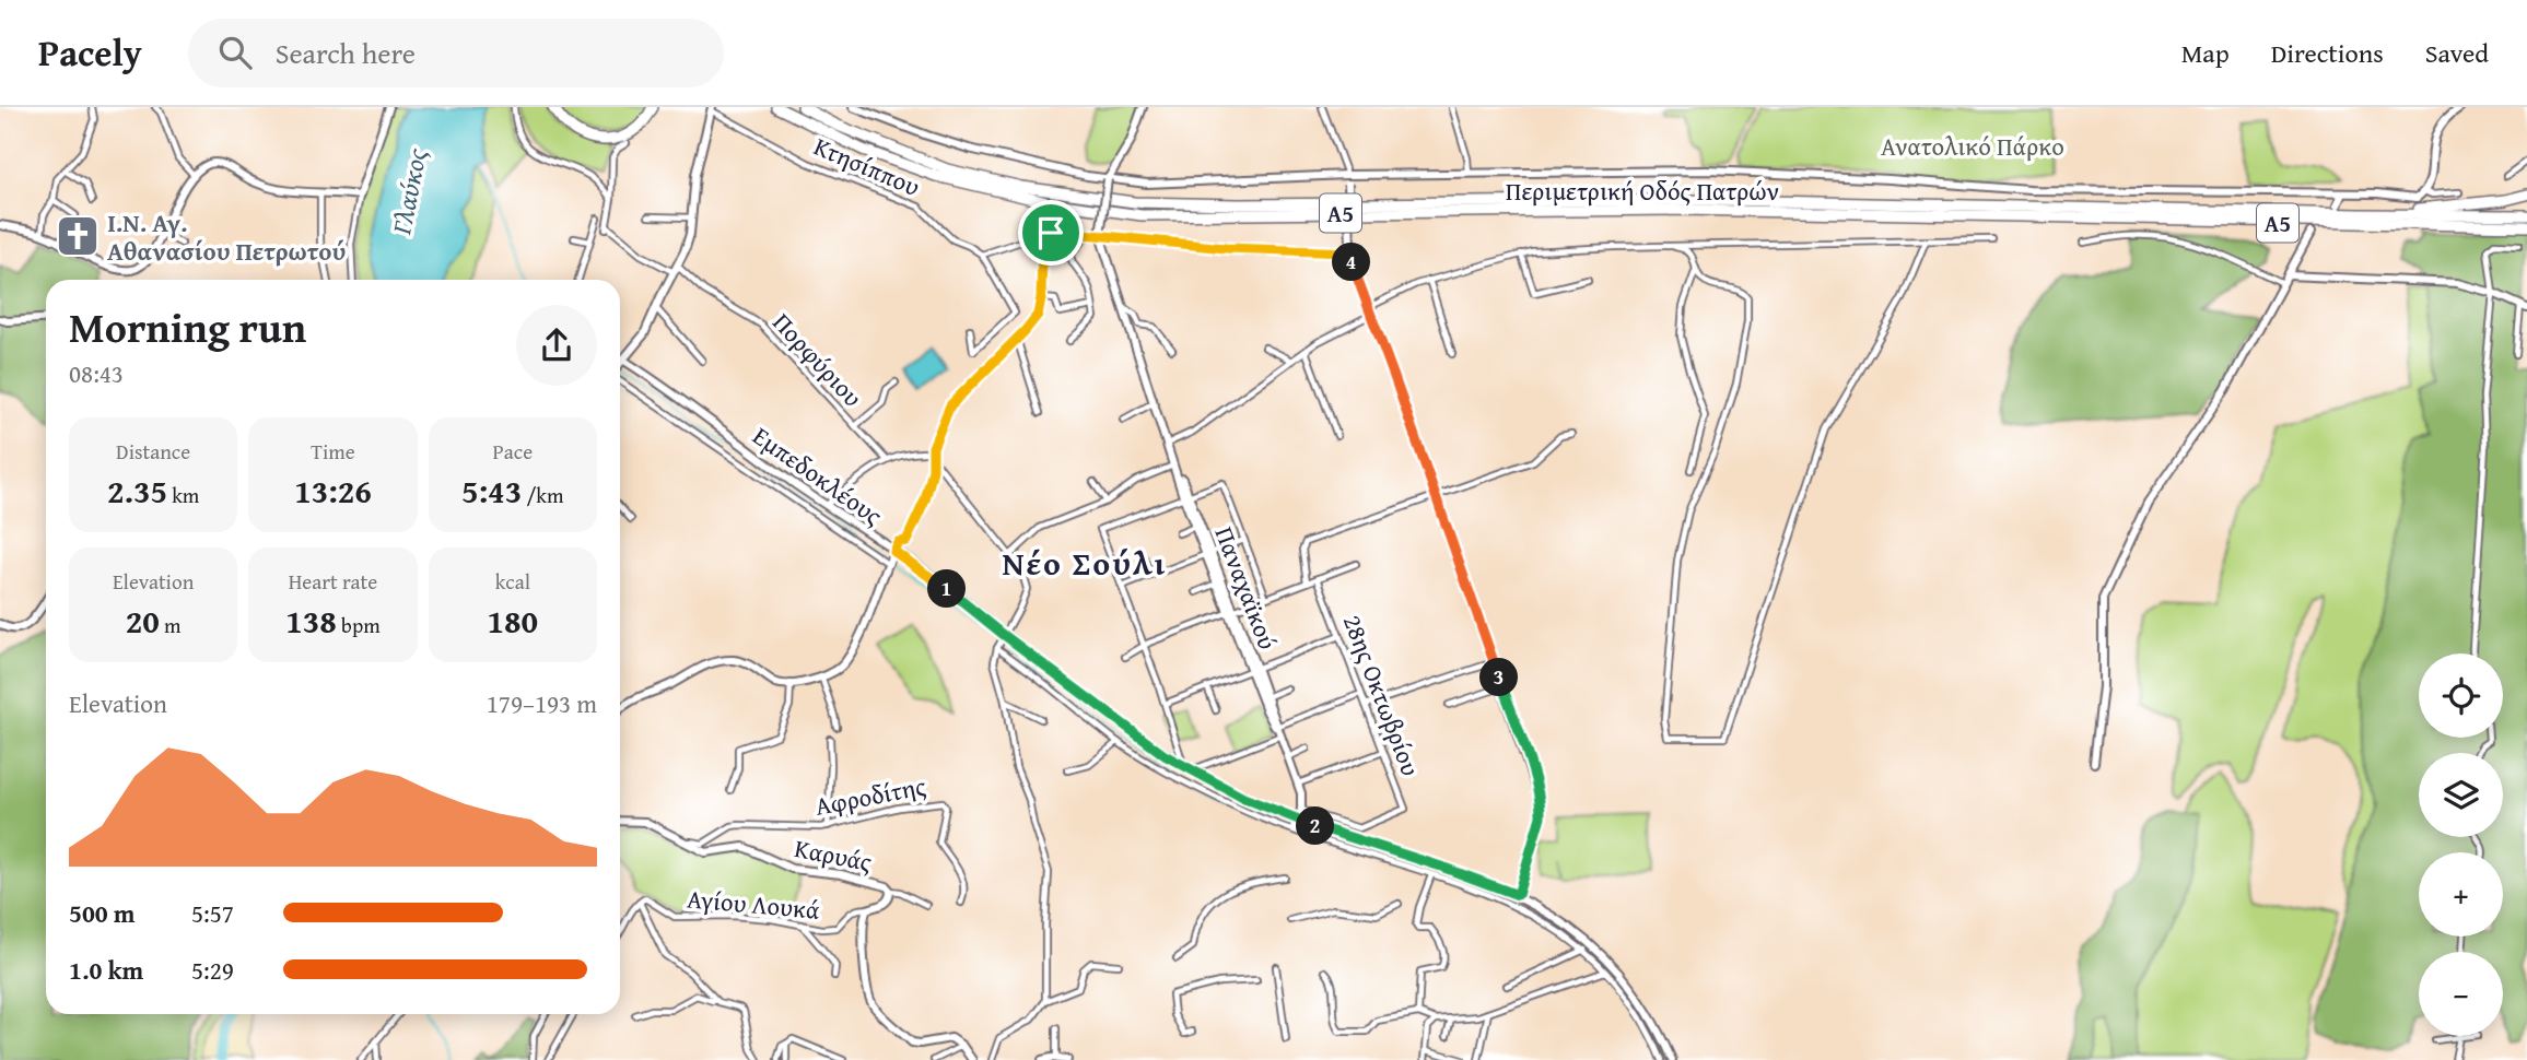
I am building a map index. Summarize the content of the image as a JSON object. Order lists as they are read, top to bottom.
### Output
{
  "streets": {
    "highway": ["Περιμετρική Οδός Πατρών", "Α5"],
    "street": [
      "Κτησίππου",
      "Πορφύριου",
      "Εμπεδοκλέους",
      "Παναχαϊκού",
      "28ης Οκτωβρίου",
      "Αφροδίτης",
      "Καρυάς",
      "Αγίου Λουκά"
    ]
  },
  "crossings": [
    ["Παναχαϊκού", "28ης Οκτωβρίου"],
    ["Αφροδίτης", "Καρυάς"],
    ["Καρυάς", "Αγίου Λουκά"]
  ],
  "districts": ["Νέο Σούλι"],
  "water": ["Γλαύκος"],
  "parks": ["Ανατολικό Πάρκο"],
  "places": {
    "church": ["Ι.Ν. Αγ. Αθανασίου Πετρωτού"]
  },
  "page": {
    "header": "Pacely",
    "search": "Search here",
    "nav": ["Map", "Directions", "Saved"],
    "pins": [
      "4",
      "1",
      "3",
      "2"
    ],
    "heading": ["Morning run", "08:43"],
    "stats": [
      ["Distance", "2.35 km"],
      ["Time", "13:26"],
      ["Pace", "5:43 /km"],
      ["Elevation", "20 m"],
      ["Heart rate", "138 bpm"],
      ["kcal", "180"]
    ],
    "map_buttons": ["+", "−"],
    "chart": ["Elevation", "179–193 m"],
    "list": [
      {
        "name": "500 m",
        "note": "5:57"
      },
      {
        "name": "1.0 km",
        "note": "5:29"
      }
    ]
  }
}
